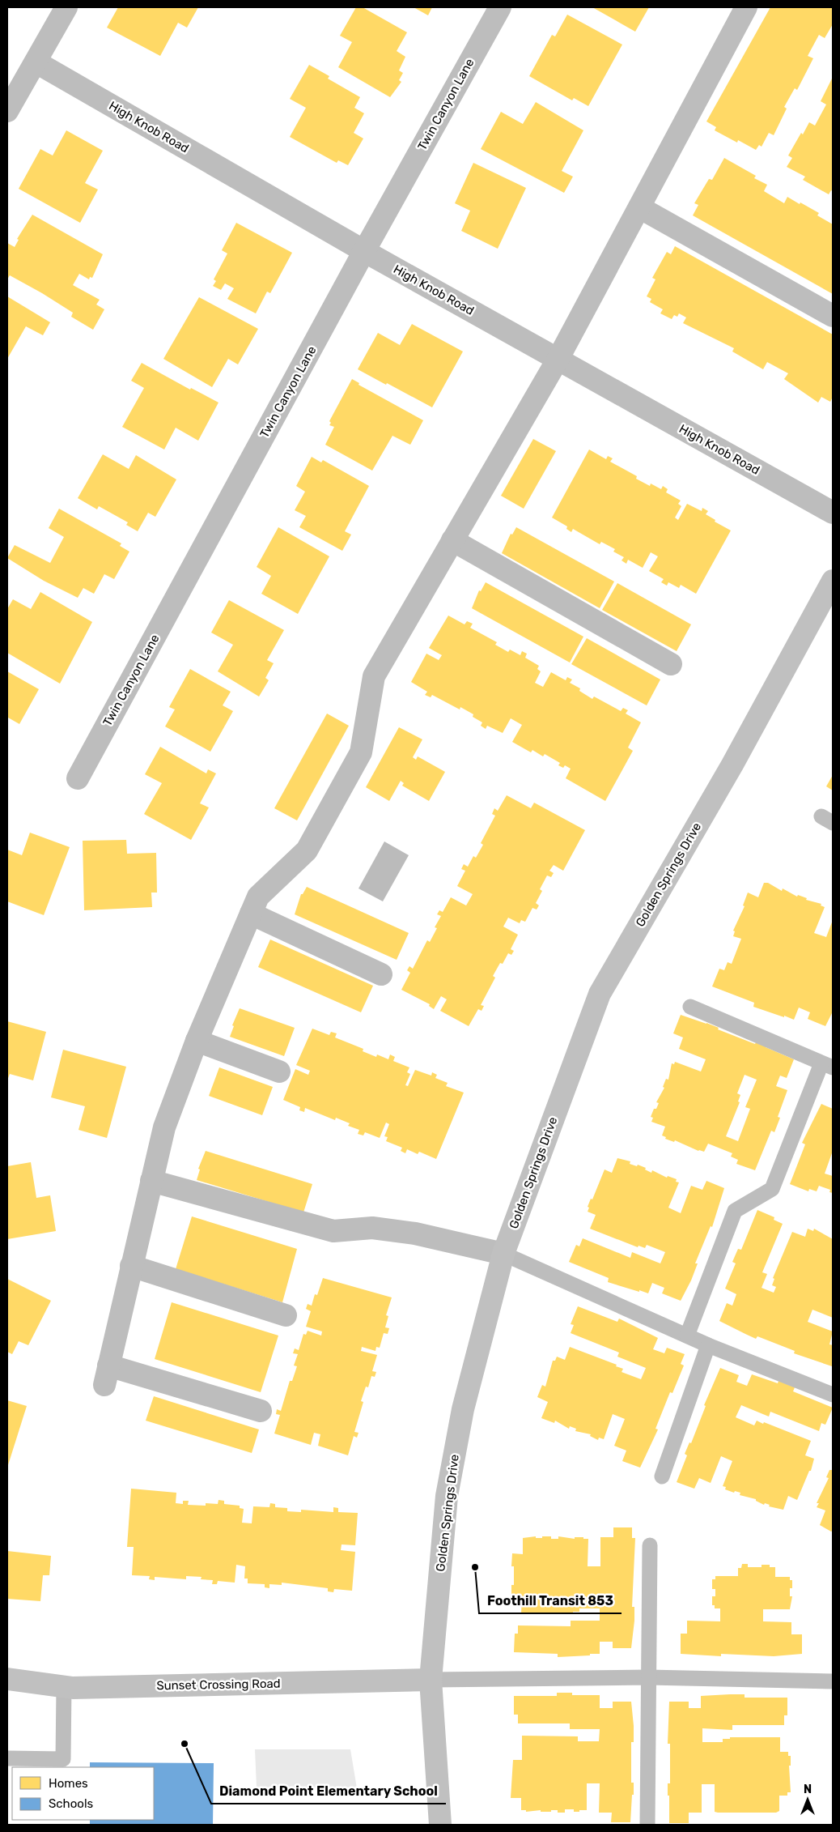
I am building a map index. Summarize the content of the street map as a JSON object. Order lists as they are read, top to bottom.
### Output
{
  "streets": {
    "main road": ["Golden Springs Drive", "Sunset Crossing Road"],
    "street": ["Twin Canyon Lane", "High Knob Road"]
  },
  "crossings": [
    ["Twin Canyon Lane", "High Knob Road"],
    ["Golden Springs Drive", "Sunset Crossing Road"]
  ],
  "places": ["Foothill Transit 853", "Diamond Point Elementary School"],
  "legend": ["Homes", "Schools"],
  "north": "top"
}
